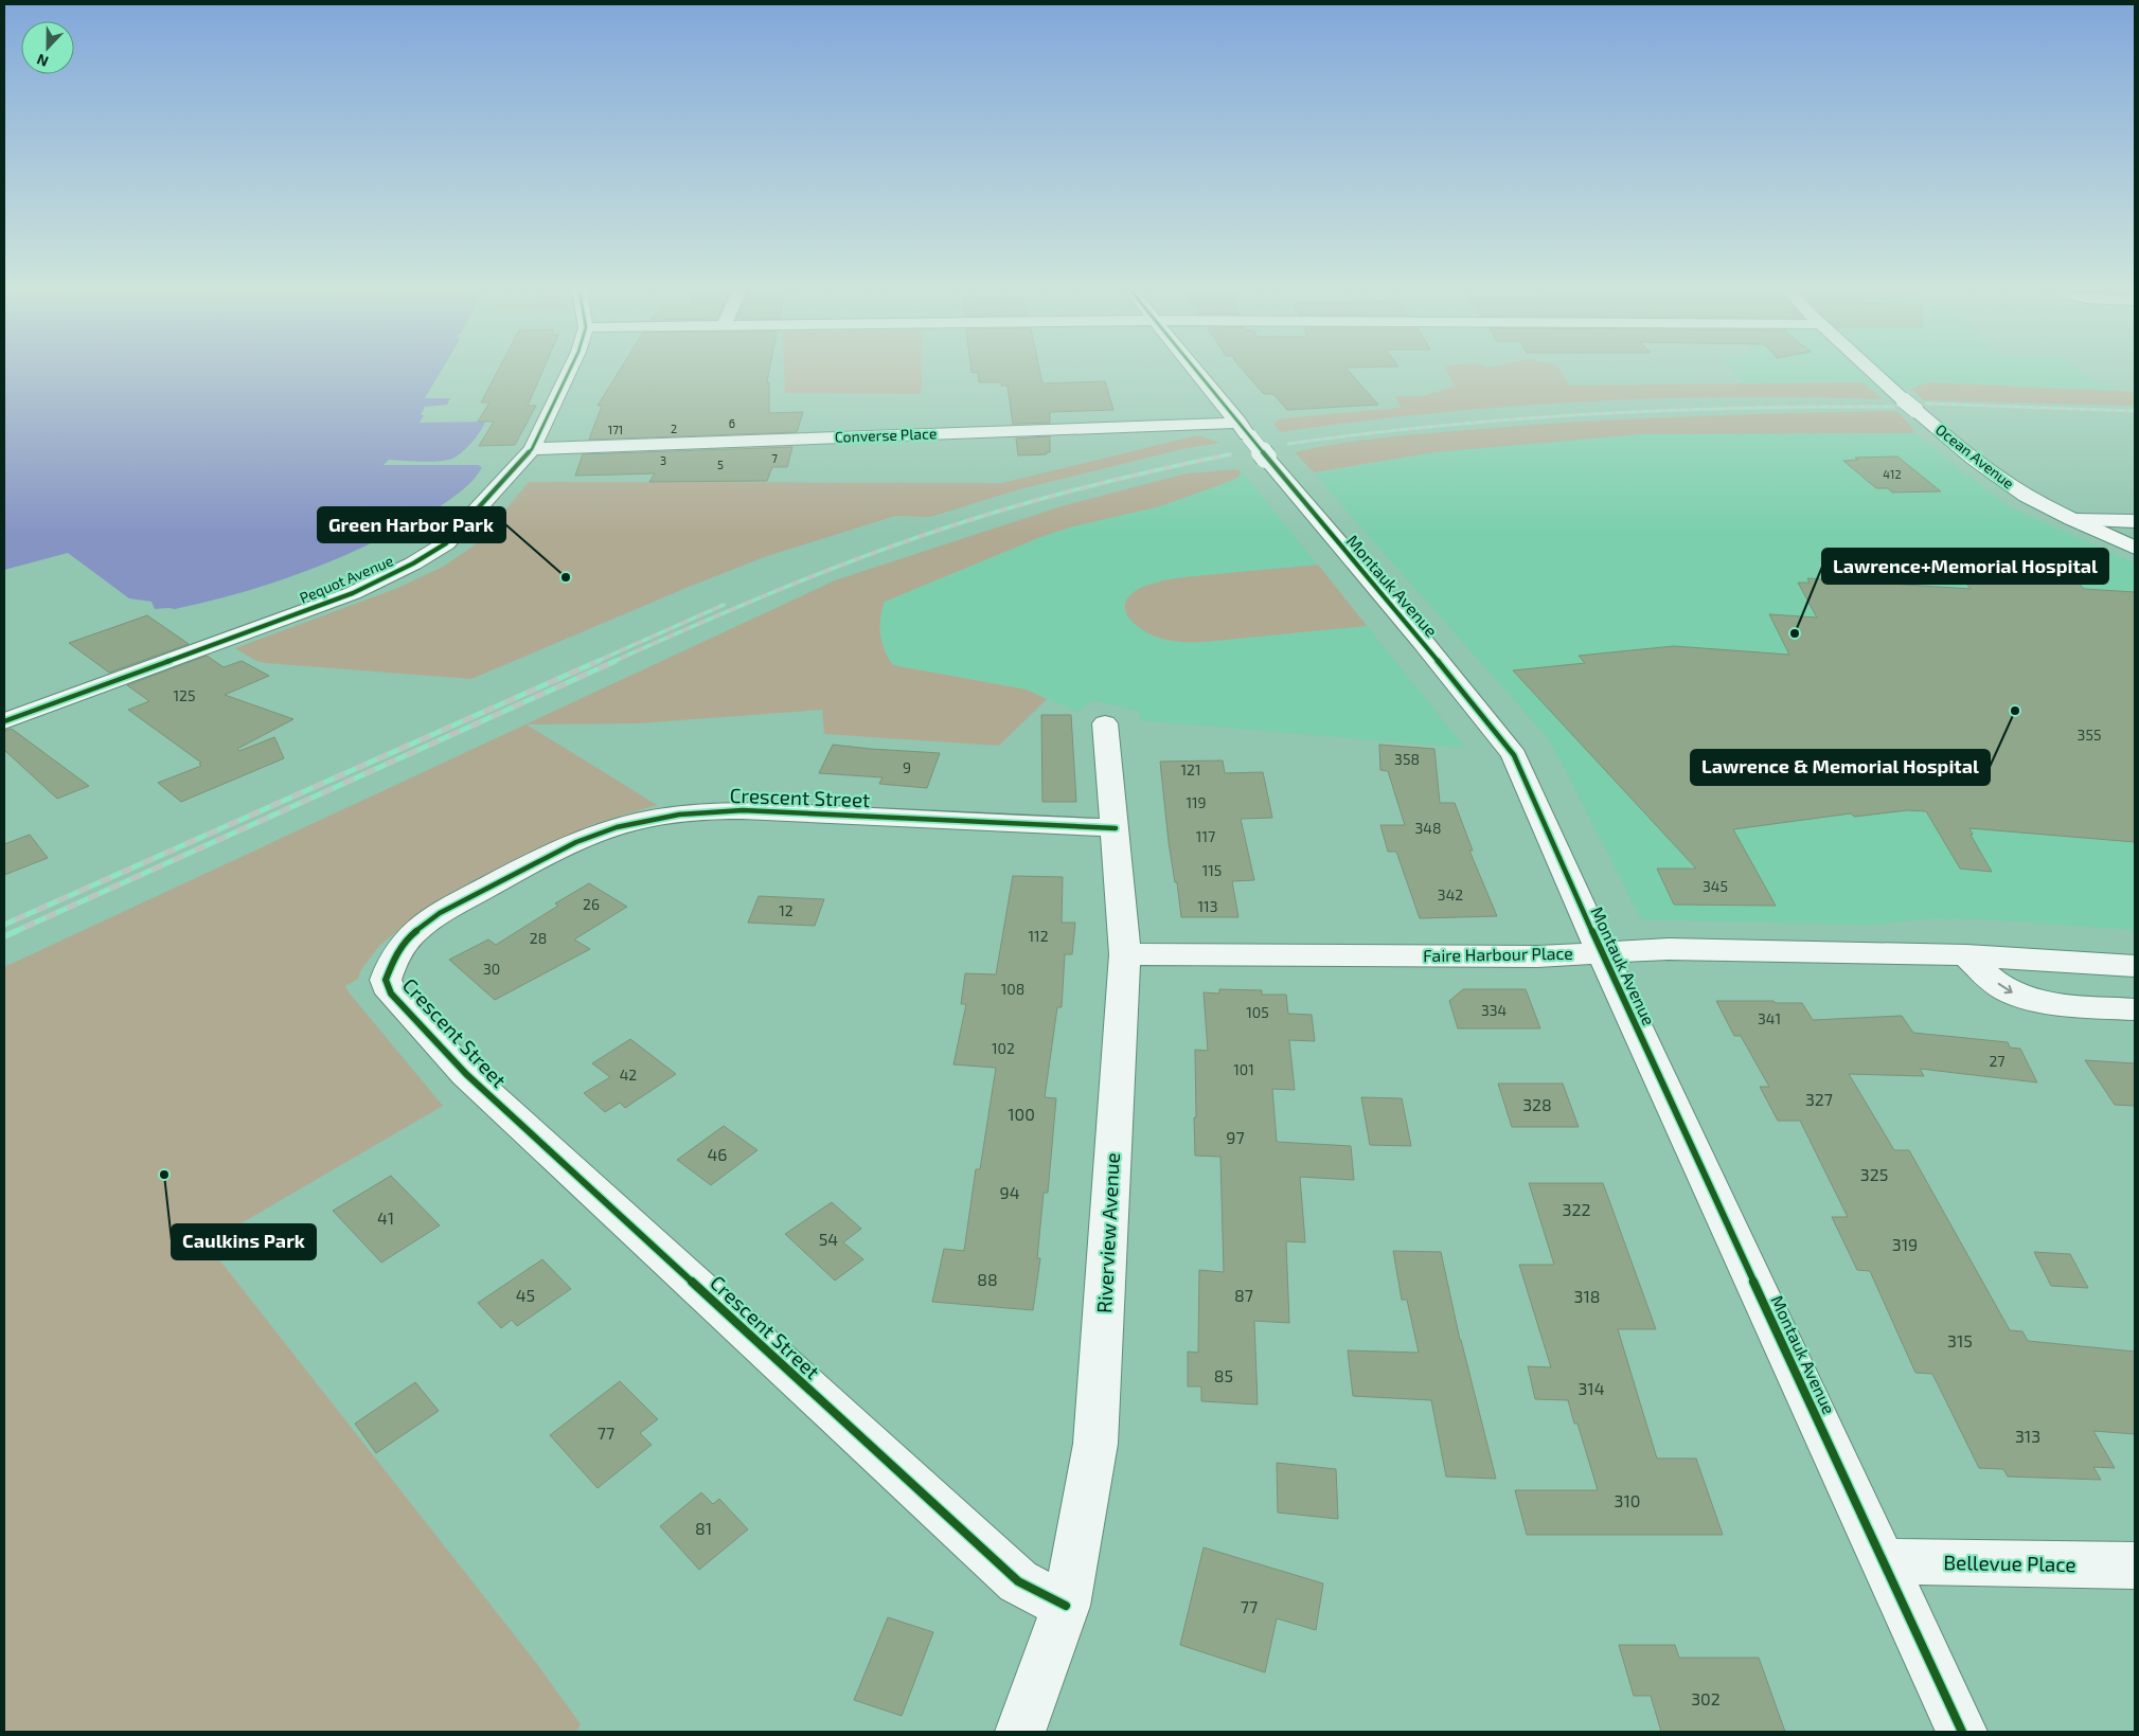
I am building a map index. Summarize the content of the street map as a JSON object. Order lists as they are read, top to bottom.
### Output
{
  "streets": {
    "street": [
      "Converse Place",
      "Ocean Avenue",
      "Pequot Avenue",
      "Montauk Avenue",
      "Crescent Street",
      "Faire Harbour Place",
      "Riverview Avenue",
      "Bellevue Place"
    ]
  },
  "crossings": [
    ["Converse Place", "Pequot Avenue"],
    ["Converse Place", "Montauk Avenue"],
    ["Montauk Avenue", "Faire Harbour Place"],
    ["Montauk Avenue", "Bellevue Place"],
    ["Crescent Street", "Riverview Avenue"],
    ["Faire Harbour Place", "Riverview Avenue"]
  ],
  "places": [
    "Green Harbor Park",
    "Lawrence+Memorial Hospital",
    "Lawrence & Memorial Hospital",
    "Caulkins Park"
  ],
  "house_numbers": [
    "6",
    "2",
    "171",
    "7",
    "3",
    "5",
    "412",
    "125",
    "355",
    "358",
    "9",
    "121",
    "119",
    "348",
    "117",
    "115",
    "345",
    "342",
    "26",
    "113",
    "12",
    "112",
    "28",
    "30",
    "108",
    "334",
    "105",
    "341",
    "102",
    "27",
    "101",
    "42",
    "327",
    "328",
    "100",
    "97",
    "46",
    "325",
    "94",
    "322",
    "41",
    "54",
    "319",
    "88",
    "45",
    "87",
    "318",
    "315",
    "85",
    "314",
    "77",
    "313",
    "310",
    "81",
    "77",
    "302"
  ],
  "north": "bottom"
}
